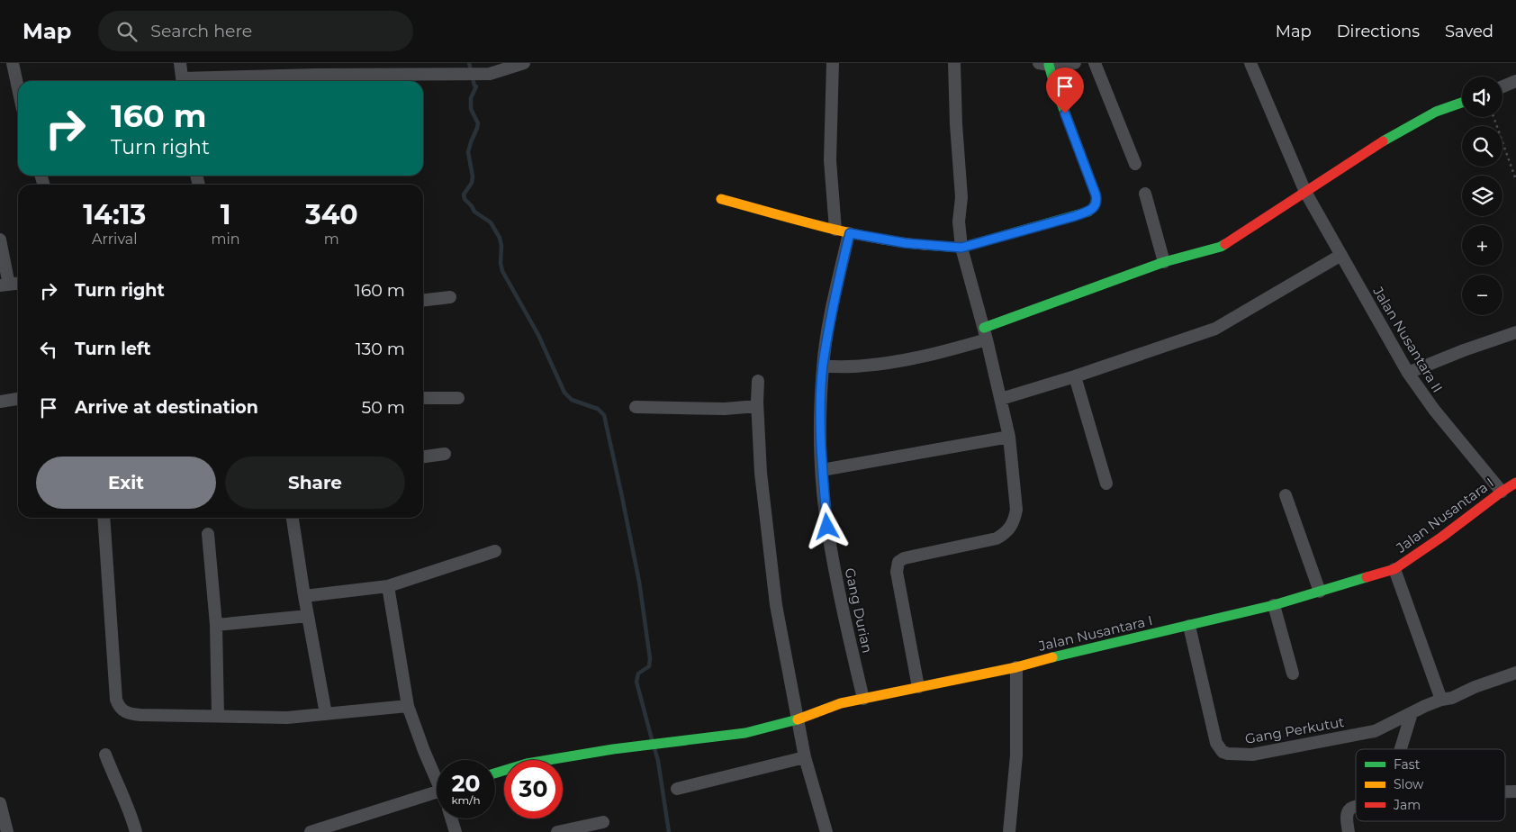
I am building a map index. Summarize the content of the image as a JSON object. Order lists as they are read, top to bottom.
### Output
{
  "streets": {
    "street": [
      "Jalan Nusantara II",
      "Jalan Nusantara I",
      "Gang Durian",
      "Gang Perkutut"
    ]
  },
  "crossings": [
    ["Jalan Nusantara II", "Jalan Nusantara I"],
    ["Jalan Nusantara I", "Gang Durian"],
    ["Jalan Nusantara I", "Gang Perkutut"]
  ],
  "legend": ["Fast", "Slow", "Jam"],
  "page": {
    "header": "Map",
    "search": "Search here",
    "nav": ["Map", "Directions", "Saved"],
    "map_buttons": ["+", "−"],
    "turn": ["160 m", "Turn right"],
    "eta": [
      "14:13",
      "Arrival",
      "1",
      "min",
      "340",
      "m"
    ],
    "list": [
      {
        "name": "Turn right",
        "value": "160 m"
      },
      {
        "name": "Turn left",
        "value": "130 m"
      },
      {
        "name": "Arrive at destination",
        "value": "50 m"
      }
    ],
    "buttons": ["Exit", "Share"],
    "speed": "20 km/h",
    "limit": "30"
  }
}
